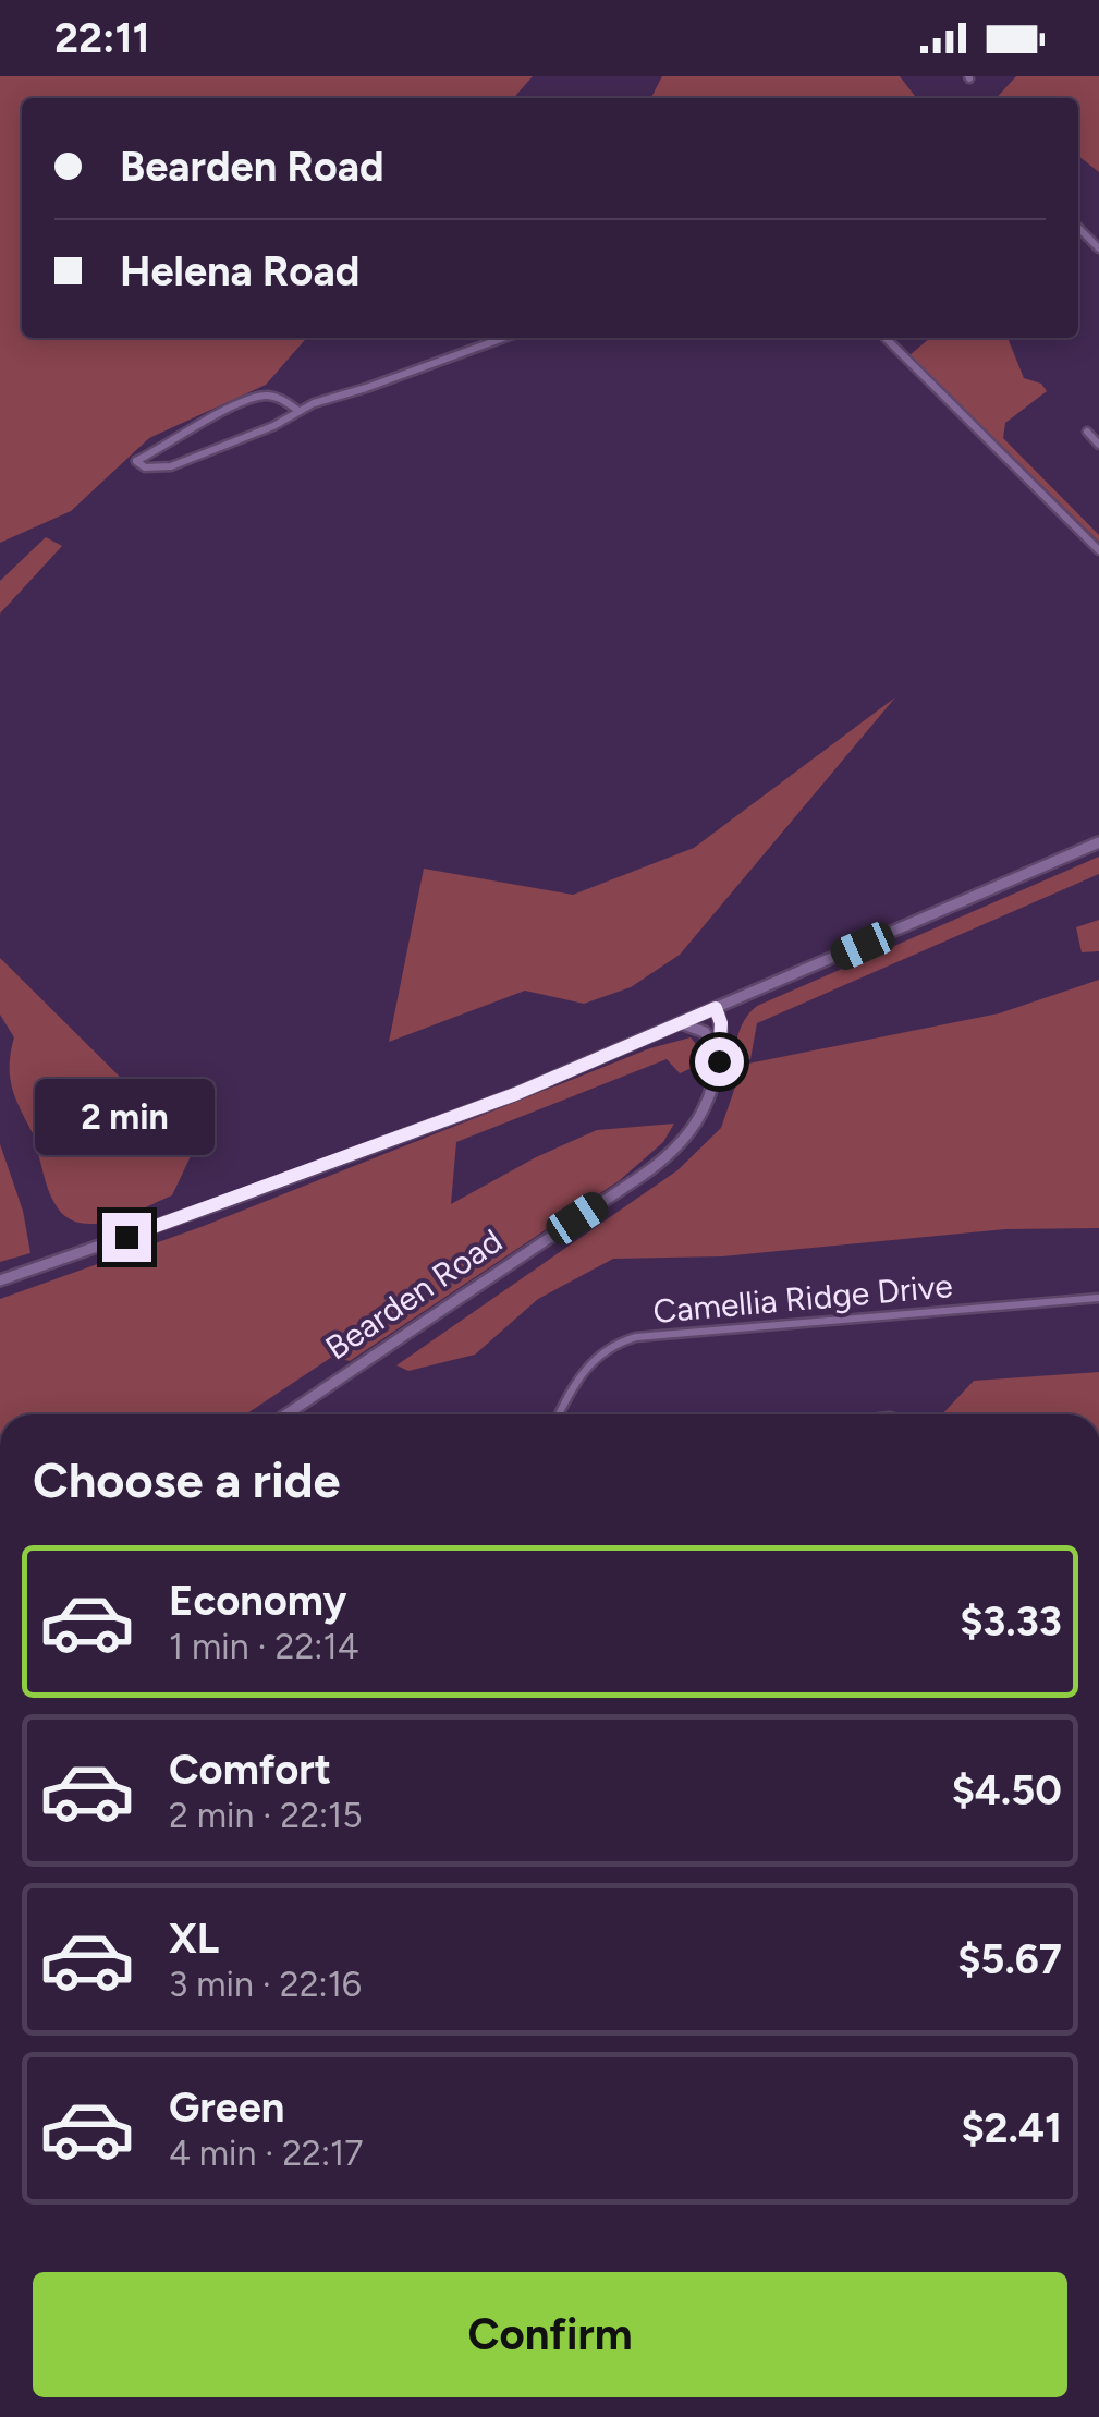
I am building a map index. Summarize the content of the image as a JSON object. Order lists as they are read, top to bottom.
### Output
{
  "streets": {
    "main road": ["Bearden Road"],
    "street": ["Camellia Ridge Drive"]
  },
  "page": {
    "status": "22:11",
    "banner": ["Bearden Road", "Helena Road"],
    "bubble": "2 min",
    "heading": "Choose a ride",
    "list": [
      {
        "name": "Economy",
        "note": "1 min · 22:14",
        "value": "$3.33"
      },
      {
        "name": "Comfort",
        "note": "2 min · 22:15",
        "value": "$4.50"
      },
      {
        "name": "XL",
        "note": "3 min · 22:16",
        "value": "$5.67"
      },
      {
        "name": "Green",
        "note": "4 min · 22:17",
        "value": "$2.41"
      }
    ],
    "buttons": "Confirm"
  }
}
